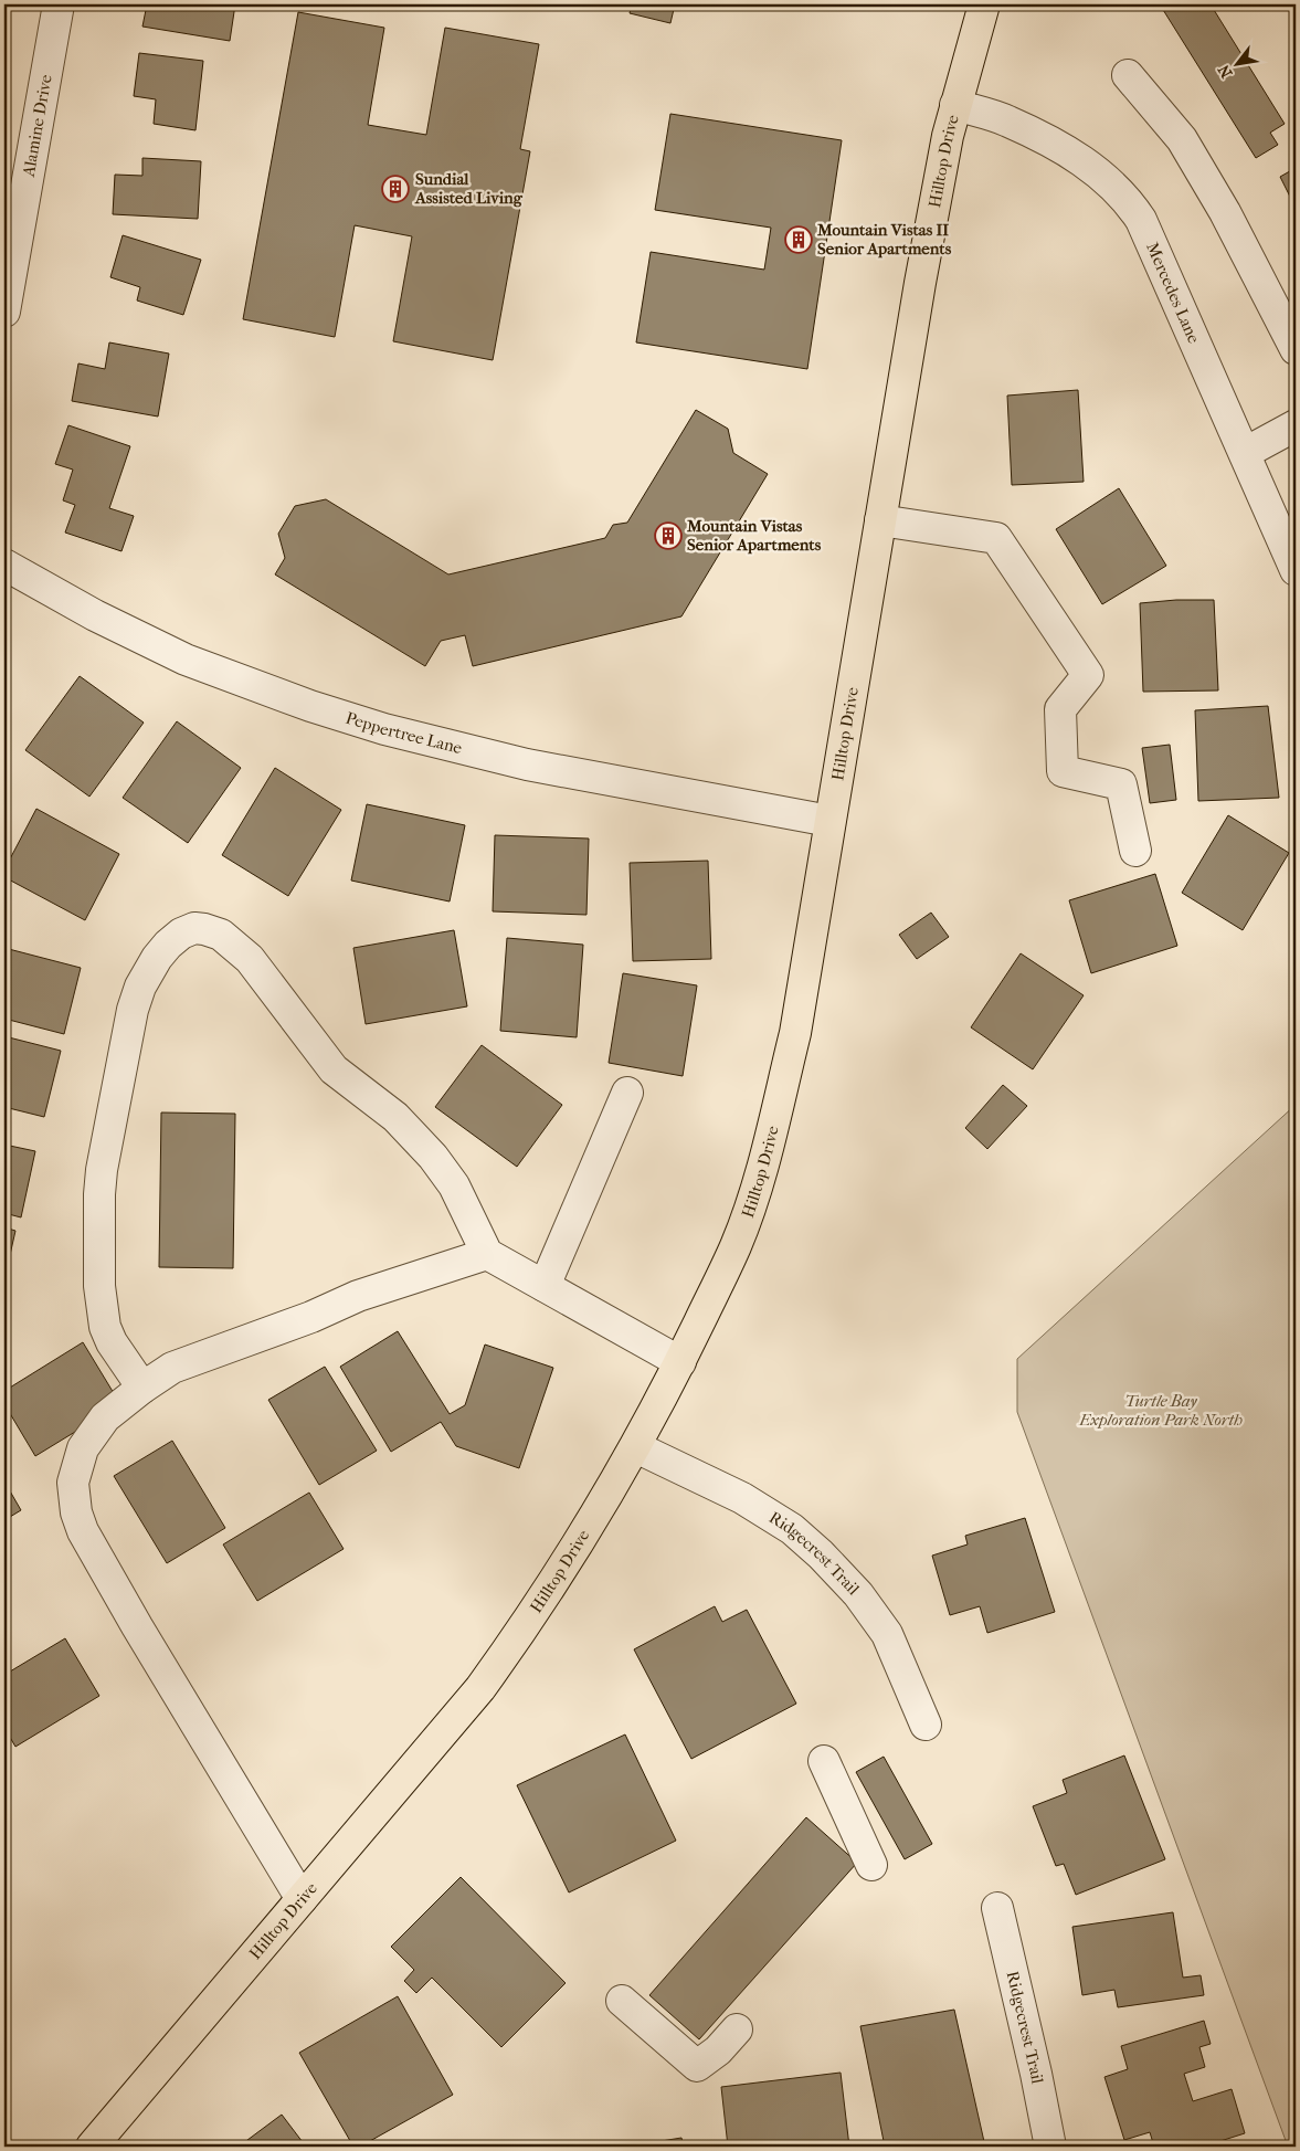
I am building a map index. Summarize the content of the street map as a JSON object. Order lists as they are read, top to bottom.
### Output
{
  "streets": {
    "main road": ["Hilltop Drive"],
    "street": [
      "Alamine Drive",
      "Mercedes Lane",
      "Peppertree Lane",
      "Ridgecrest Trail"
    ]
  },
  "crossings": [
    ["Hilltop Drive", "Mercedes Lane"],
    ["Hilltop Drive", "Peppertree Lane"],
    ["Hilltop Drive", "Ridgecrest Trail"]
  ],
  "parks": ["Turtle Bay Exploration Park North"],
  "places": {
    "building": ["Sundial Assisted Living", "Mountain Vistas II Senior Apartments", "Mountain Vistas Senior Apartments"]
  },
  "north": "bottom left"
}
